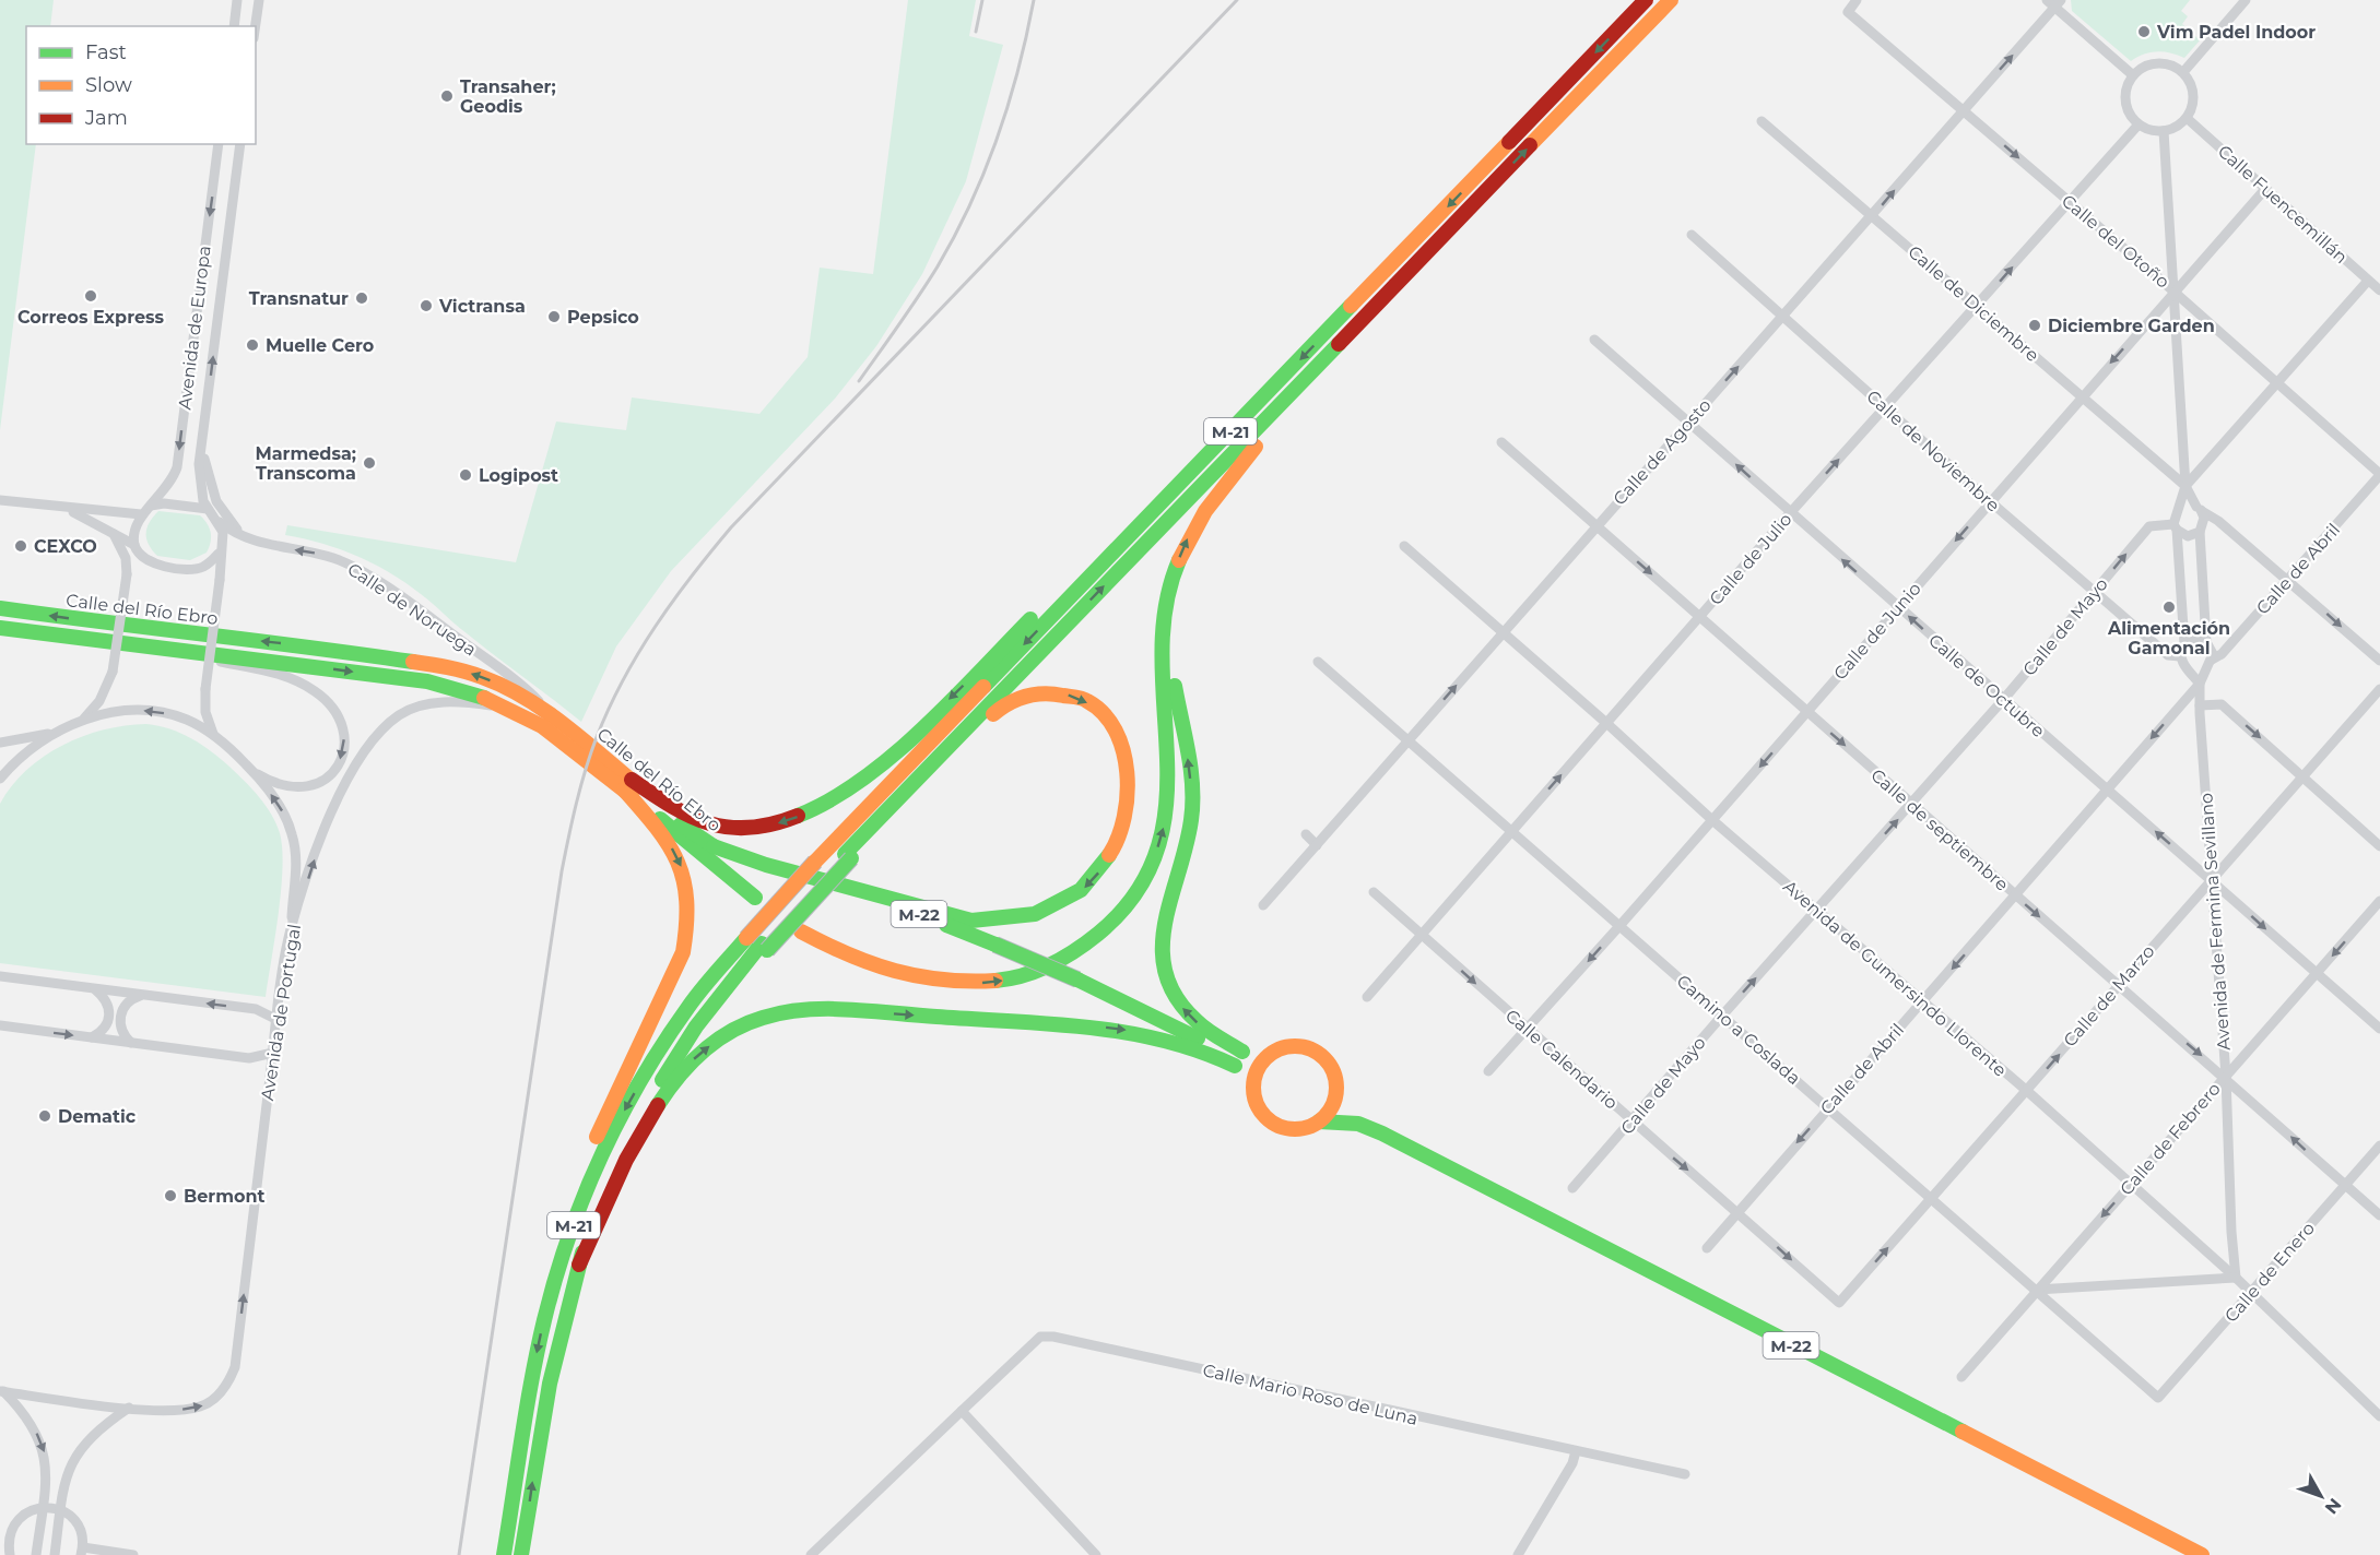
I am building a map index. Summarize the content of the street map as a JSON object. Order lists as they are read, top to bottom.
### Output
{
  "streets": {
    "main road": ["M-21", "Calle del Río Ebro", "M-22"],
    "street": [
      "Calle Fuencemillán",
      "Calle del Otoño",
      "Calle de Diciembre",
      "Avenida de Europa",
      "Calle de Noviembre",
      "Calle de Agosto",
      "Calle de Julio",
      "Calle de Abril",
      "Calle de Noruega",
      "Calle de Mayo",
      "Calle de Junio",
      "Calle de Octubre",
      "Calle de septiembre",
      "Avenida de Fermina Sevillano",
      "Avenida de Gumersindo Llorente",
      "Calle de Marzo",
      "Avenida de Portugal",
      "Camino a Coslada",
      "Calle Calendario",
      "Calle de Febrero",
      "Calle de Enero",
      "Calle Mario Roso de Luna"
    ]
  },
  "crossings": [
    ["Calle Fuencemillán", "Calle de Julio"],
    ["Calle Fuencemillán", "Calle de Junio"],
    ["Calle del Otoño", "Calle de Agosto"],
    ["Calle del Otoño", "Calle de Julio"],
    ["Calle del Otoño", "Calle de Abril"],
    ["Calle del Otoño", "Calle de Junio"],
    ["Calle de Diciembre", "Calle de Agosto"],
    ["Calle de Diciembre", "Calle de Julio"],
    ["Calle de Diciembre", "Calle de Junio"],
    ["Avenida de Europa", "Calle de Noruega"],
    ["Calle de Noviembre", "Calle de Agosto"],
    ["Calle de Noviembre", "Calle de Julio"],
    ["Calle de Noviembre", "Calle de Abril"],
    ["Calle de Noviembre", "Calle de Mayo"],
    ["Calle de Noviembre", "Calle de Junio"],
    ["Calle de Noviembre", "Avenida de Fermina Sevillano"],
    ["Calle de Agosto", "Calle de Octubre"],
    ["Calle de Agosto", "Calle de septiembre"],
    ["Calle de Agosto", "Avenida de Gumersindo Llorente"],
    ["Calle de Agosto", "Camino a Coslada"],
    ["Calle de Julio", "Calle de Octubre"],
    ["Calle de Julio", "Calle de septiembre"],
    ["Calle de Julio", "Avenida de Gumersindo Llorente"],
    ["Calle de Julio", "Camino a Coslada"],
    ["Calle de Julio", "Calle Calendario"],
    ["Calle de Abril", "Calle de Octubre"],
    ["Calle de Abril", "Calle de septiembre"],
    ["Calle de Abril", "Avenida de Fermina Sevillano"],
    ["Calle de Abril", "Avenida de Gumersindo Llorente"],
    ["Calle de Abril", "Camino a Coslada"],
    ["Calle de Abril", "Calle Calendario"],
    ["Calle del Río Ebro", "Calle de Noruega"],
    ["Calle del Río Ebro", "M-22"],
    ["Calle del Río Ebro", "Avenida de Portugal"],
    ["Calle de Mayo", "Calle de Octubre"],
    ["Calle de Mayo", "Calle de septiembre"],
    ["Calle de Mayo", "Avenida de Gumersindo Llorente"],
    ["Calle de Mayo", "Camino a Coslada"],
    ["Calle de Mayo", "Calle Calendario"],
    ["Calle de Junio", "Calle de Octubre"],
    ["Calle de Junio", "Calle de septiembre"],
    ["Calle de Junio", "Avenida de Gumersindo Llorente"],
    ["Calle de Junio", "Camino a Coslada"],
    ["Calle de Junio", "Calle Calendario"],
    ["Calle de Octubre", "Avenida de Fermina Sevillano"],
    ["Calle de Octubre", "Calle de Marzo"],
    ["Calle de Octubre", "Calle de Febrero"],
    ["Calle de septiembre", "Avenida de Fermina Sevillano"],
    ["Calle de septiembre", "Calle de Marzo"],
    ["Calle de septiembre", "Calle de Febrero"],
    ["Calle de septiembre", "Calle de Enero"],
    ["Avenida de Fermina Sevillano", "Avenida de Gumersindo Llorente"],
    ["Avenida de Fermina Sevillano", "Calle de Marzo"],
    ["Avenida de Fermina Sevillano", "Calle de Febrero"],
    ["Avenida de Gumersindo Llorente", "Calle de Marzo"],
    ["Avenida de Gumersindo Llorente", "Calle de Febrero"],
    ["Avenida de Gumersindo Llorente", "Calle de Enero"],
    ["Calle de Marzo", "Camino a Coslada"],
    ["Calle de Marzo", "Calle Calendario"],
    ["Camino a Coslada", "Calle de Febrero"],
    ["Camino a Coslada", "Calle de Enero"]
  ],
  "one_way": [
    "Calle de Agosto",
    "Calle de Julio",
    "Calle de Abril",
    "Calle de Noruega",
    "Calle de Mayo",
    "Calle de Junio",
    "Avenida de Portugal",
    "Calle Calendario",
    "Calle de Febrero"
  ],
  "places": [
    "Vim Padel Indoor",
    "Transaher; Geodis",
    "Correos Express",
    "Transnatur",
    "Victransa",
    "Pepsico",
    "Diciembre Garden",
    "Muelle Cero",
    "Marmedsa; Transcoma",
    "Logipost",
    "CEXCO",
    "Alimentación Gamonal",
    "Dematic",
    "Bermont"
  ],
  "legend": ["Fast", "Slow", "Jam"],
  "north": "bottom right"
}
